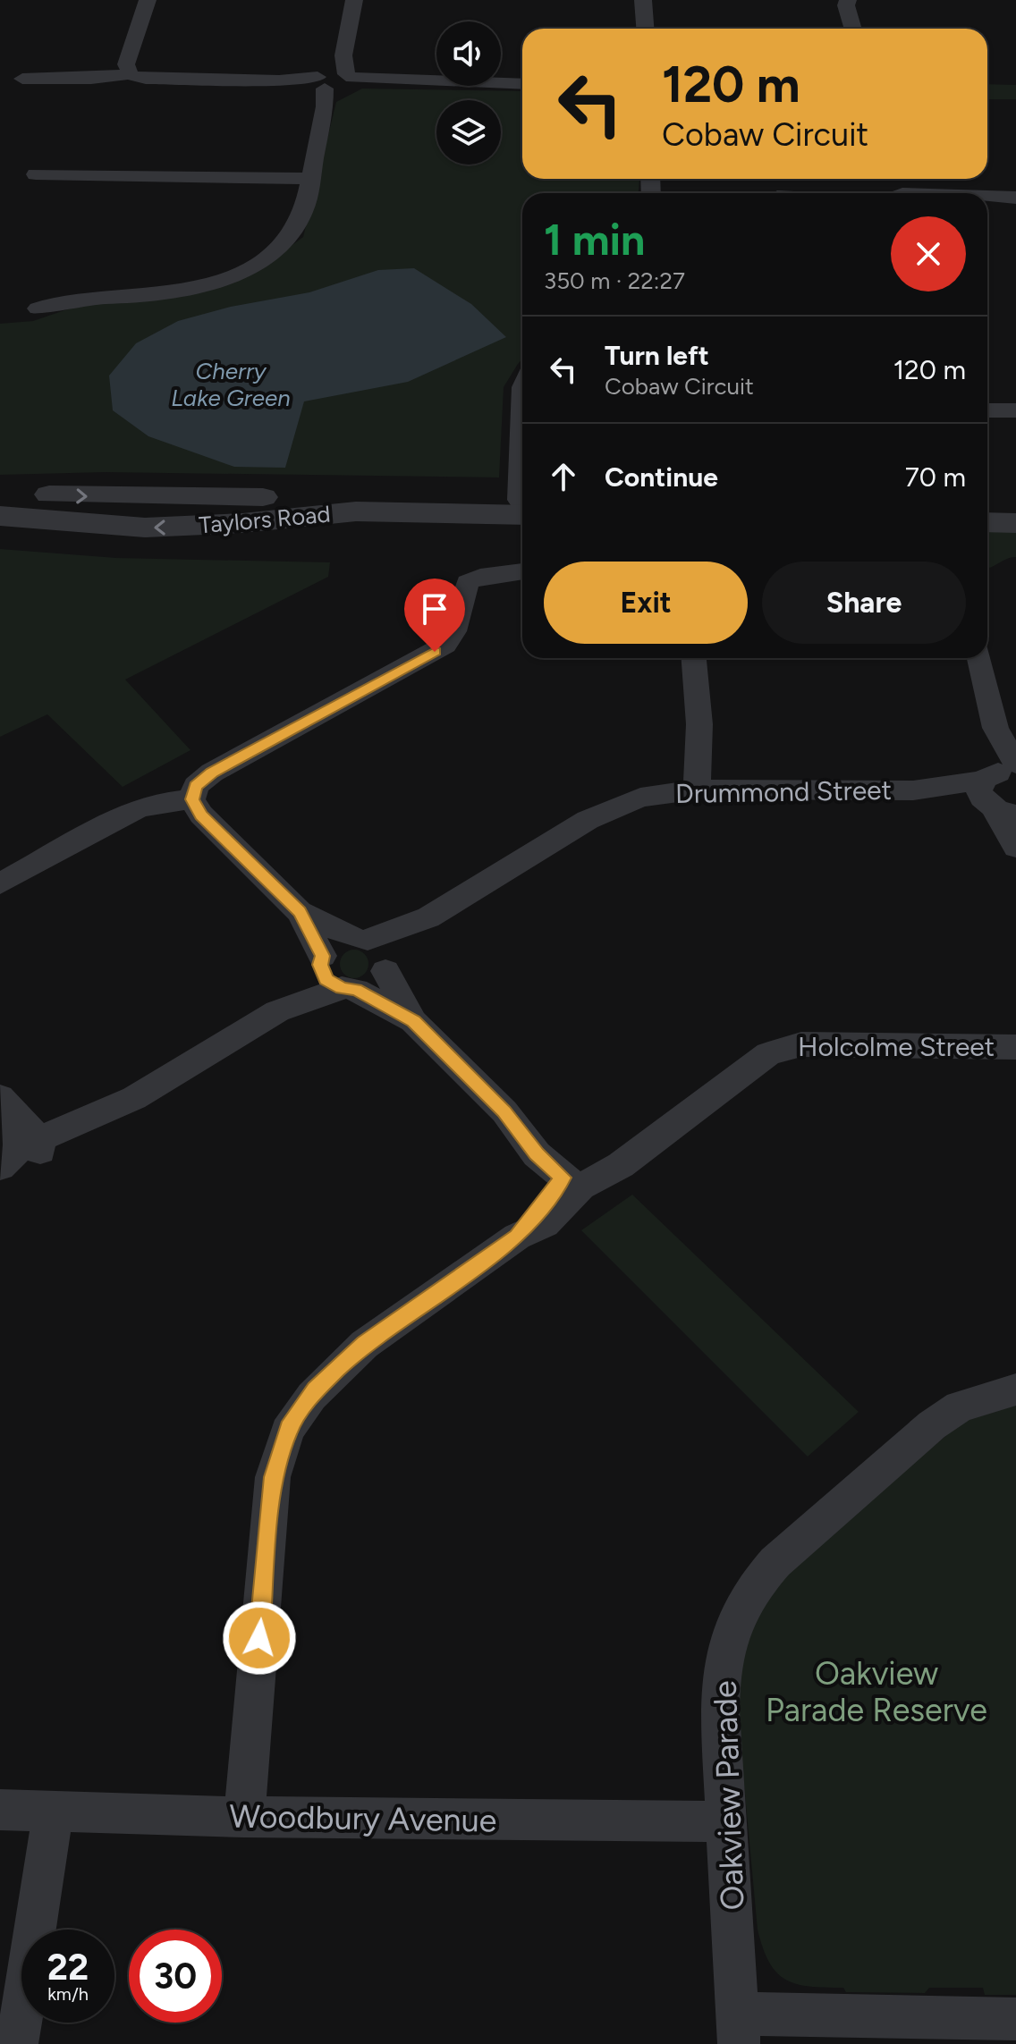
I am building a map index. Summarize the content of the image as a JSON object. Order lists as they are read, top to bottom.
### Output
{
  "streets": {
    "street": [
      "Taylors Road",
      "Drummond Street",
      "Holcolme Street",
      "Oakview Parade",
      "Woodbury Avenue"
    ]
  },
  "crossings": [
    ["Holcolme Street", "Woodbury Avenue"],
    ["Oakview Parade", "Woodbury Avenue"]
  ],
  "water": ["Cherry Lake Green"],
  "parks": ["Oakview Parade Reserve"],
  "page": {
    "turn": ["120 m", "Cobaw Circuit"],
    "heading": ["1 min", "350 m · 22:27"],
    "list": [
      {
        "name": "Turn left",
        "note": "Cobaw Circuit",
        "value": "120 m"
      },
      {
        "name": "Continue",
        "value": "70 m"
      }
    ],
    "buttons": ["Exit", "Share"],
    "speed": "22 km/h",
    "limit": "30"
  }
}
